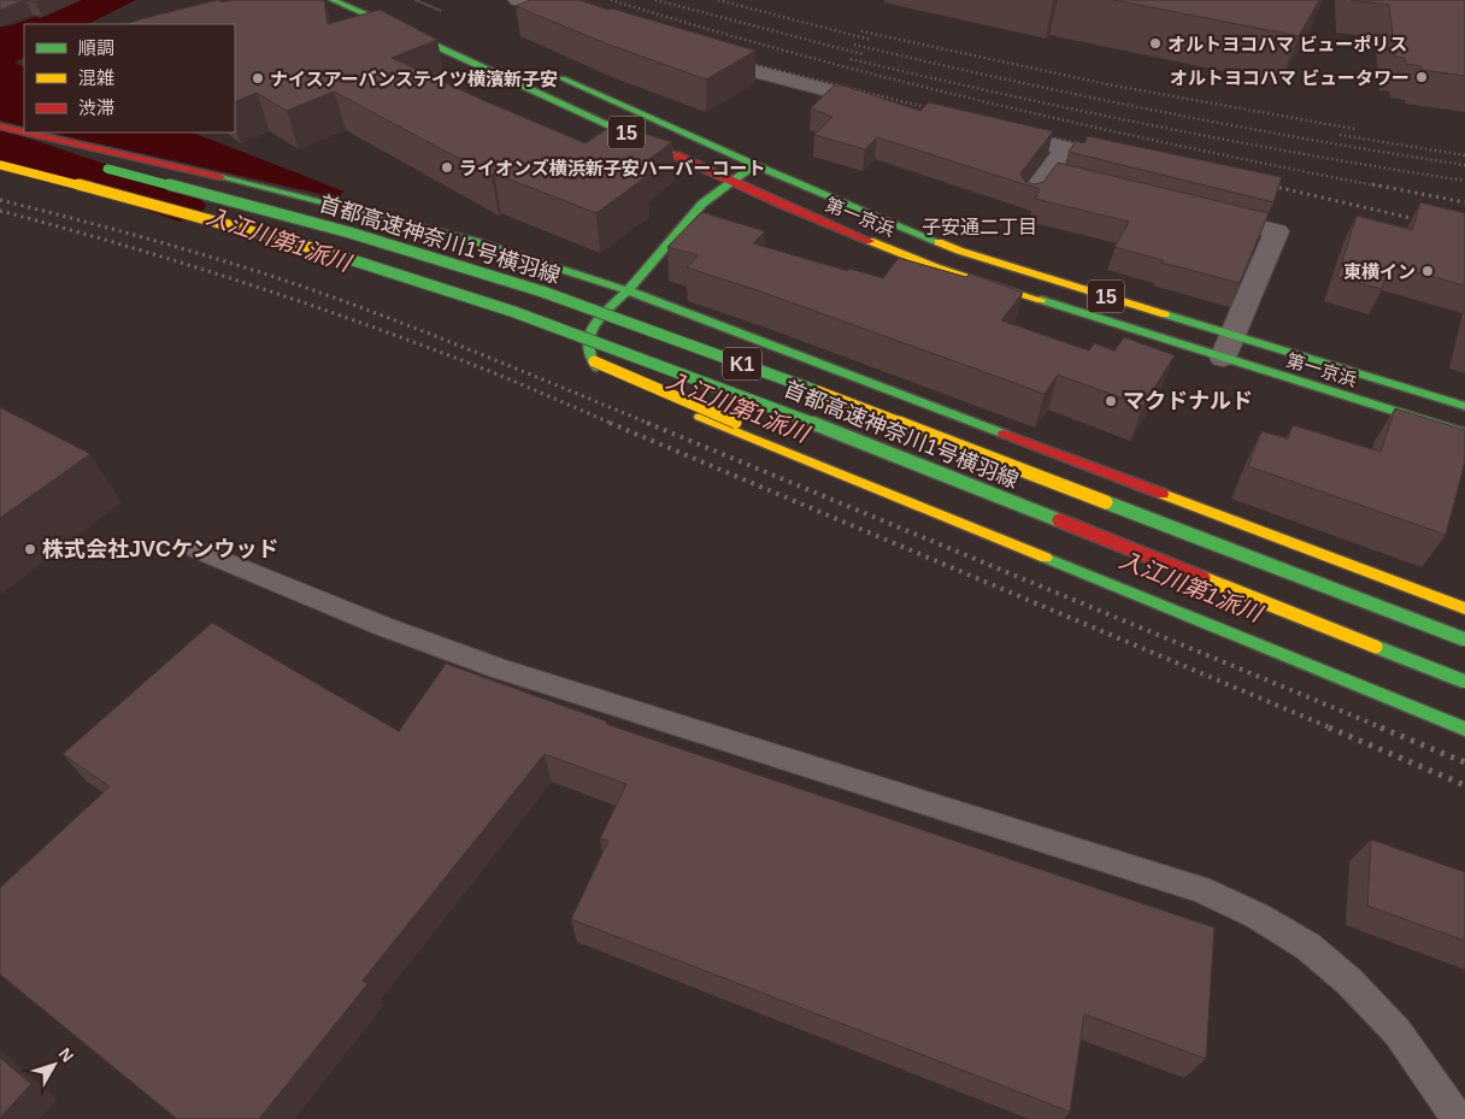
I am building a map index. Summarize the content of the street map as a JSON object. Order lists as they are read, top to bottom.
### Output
{
  "streets": {
    "main road": [
      "15",
      "第一京浜",
      "首都高速神奈川1号横羽線",
      "K1"
    ]
  },
  "districts": ["子安通二丁目"],
  "water": ["入江川第1派川"],
  "places": [
    "オルトヨコハマ ビューポリス",
    "オルトヨコハマ ビュータワー",
    "ナイスアーバンステイツ横濱新子安",
    "ライオンズ横浜新子安ハーバーコート",
    "東横イン",
    "マクドナルド",
    "株式会社JVCケンウッド"
  ],
  "legend": ["順調", "混雑", "渋滞"],
  "north": "top right"
}
